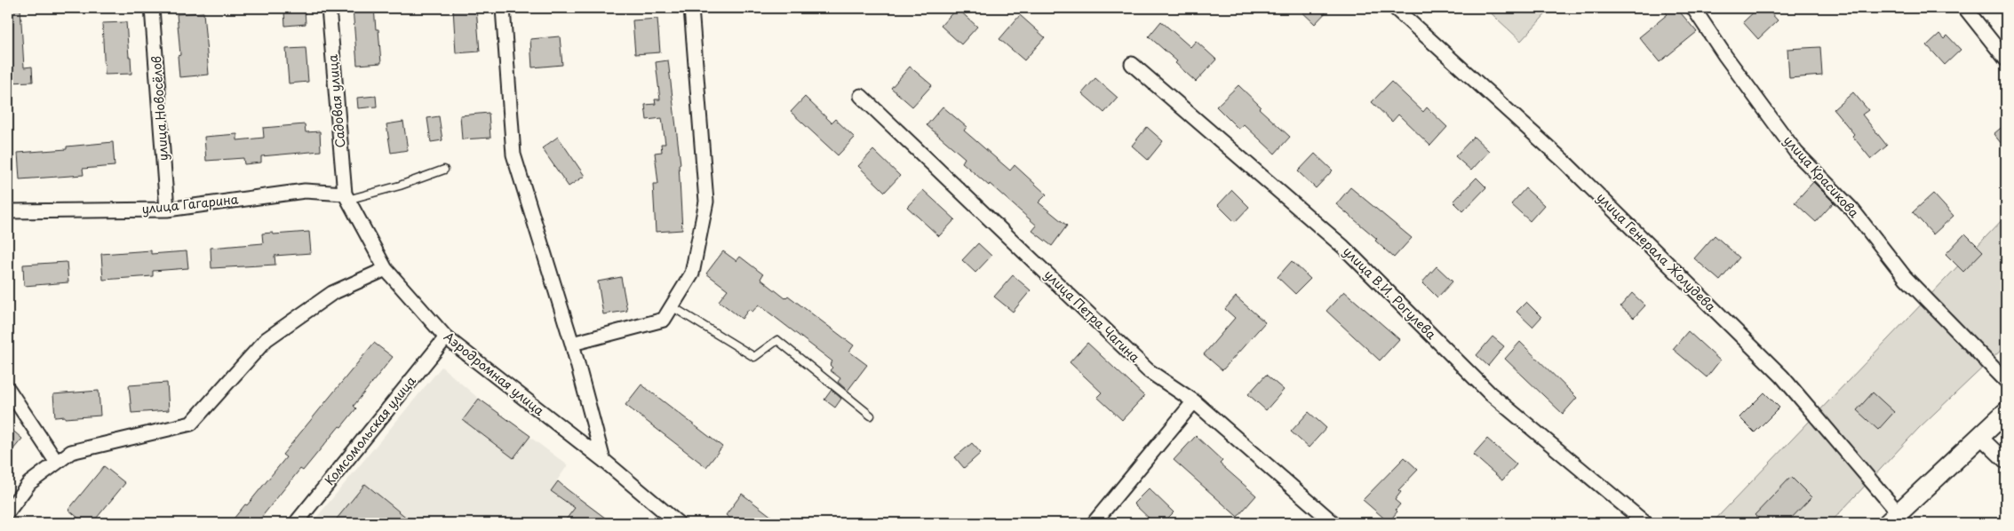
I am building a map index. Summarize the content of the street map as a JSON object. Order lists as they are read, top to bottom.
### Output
{
  "streets": {
    "street": [
      "Садовая улица",
      "улица Новосёлов",
      "улица Красикова",
      "улица Гагарина",
      "улица Генерала Жолудева",
      "улица В.И. Рогулева",
      "улица Петра Чагина",
      "Аэродромная улица",
      "Комсомольская улица"
    ]
  },
  "crossings": [
    ["Садовая улица", "улица Гагарина"],
    ["Садовая улица", "Аэродромная улица"],
    ["улица Новосёлов", "улица Гагарина"],
    ["улица Гагарина", "Аэродромная улица"],
    ["Аэродромная улица", "Комсомольская улица"]
  ]
}
